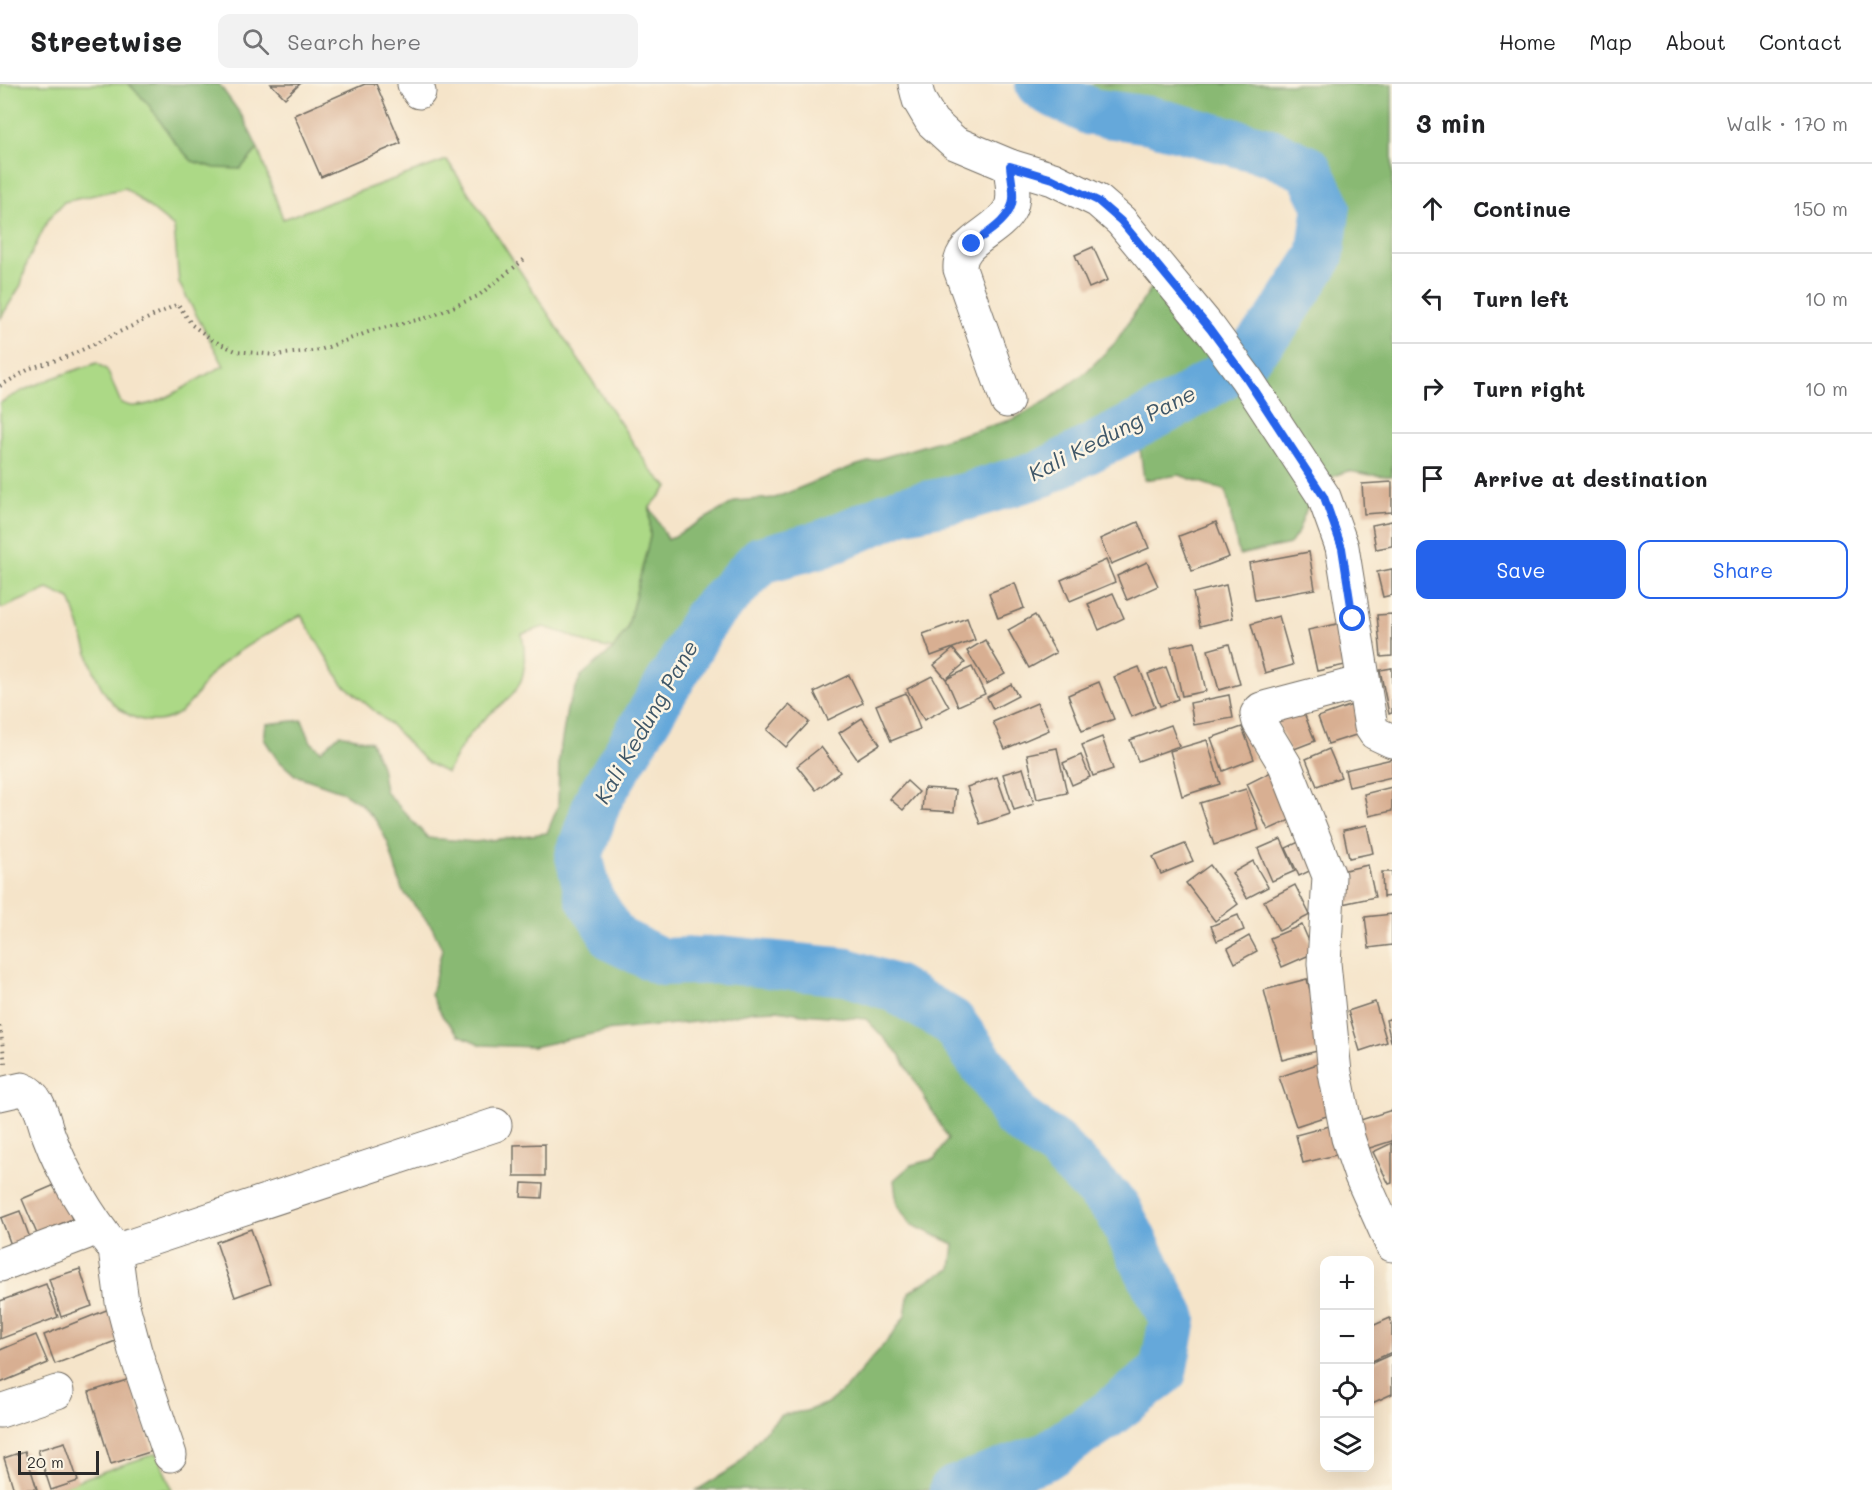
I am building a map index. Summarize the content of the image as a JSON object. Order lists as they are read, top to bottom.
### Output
{
  "water": ["Kali Kedung Pane"],
  "scale_bar": "20 m",
  "page": {
    "header": "Streetwise",
    "search": "Search here",
    "nav": [
      "Home",
      "Map",
      "About",
      "Contact"
    ],
    "heading": ["3 min", "Walk · 170 m"],
    "list": [
      ["Continue", "150 m"],
      ["Turn left", "10 m"],
      ["Turn right", "10 m"],
      "Arrive at destination"
    ],
    "buttons": ["Save", "Share"],
    "map_buttons": ["+", "−"],
    "scale": "20 m"
  }
}
